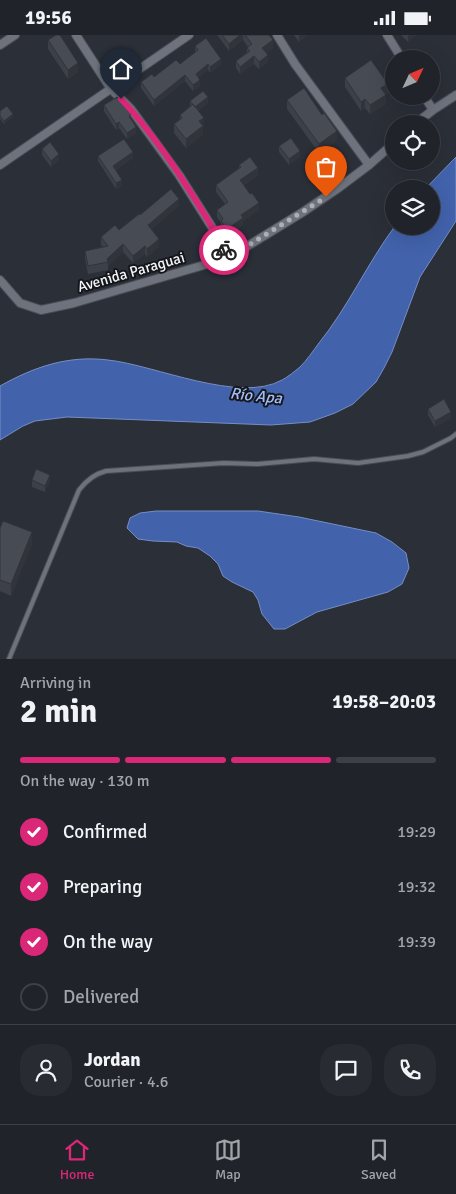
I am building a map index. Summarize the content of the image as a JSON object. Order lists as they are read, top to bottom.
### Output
{
  "streets": {
    "street": ["Avenida Paraguai"]
  },
  "water": ["Río Apa"],
  "north": "top right",
  "page": {
    "status": "19:56",
    "heading": ["2 min", "Arriving in", "19:58–20:03"],
    "panel": ["Jordan", "Courier · 4.6"],
    "bar": "On the way · 130 m",
    "list": [
      ["Confirmed", "19:29"],
      ["Preparing", "19:32"],
      ["On the way", "19:39"],
      "Delivered"
    ],
    "tabs": ["Home", "Map", "Saved"]
  }
}
